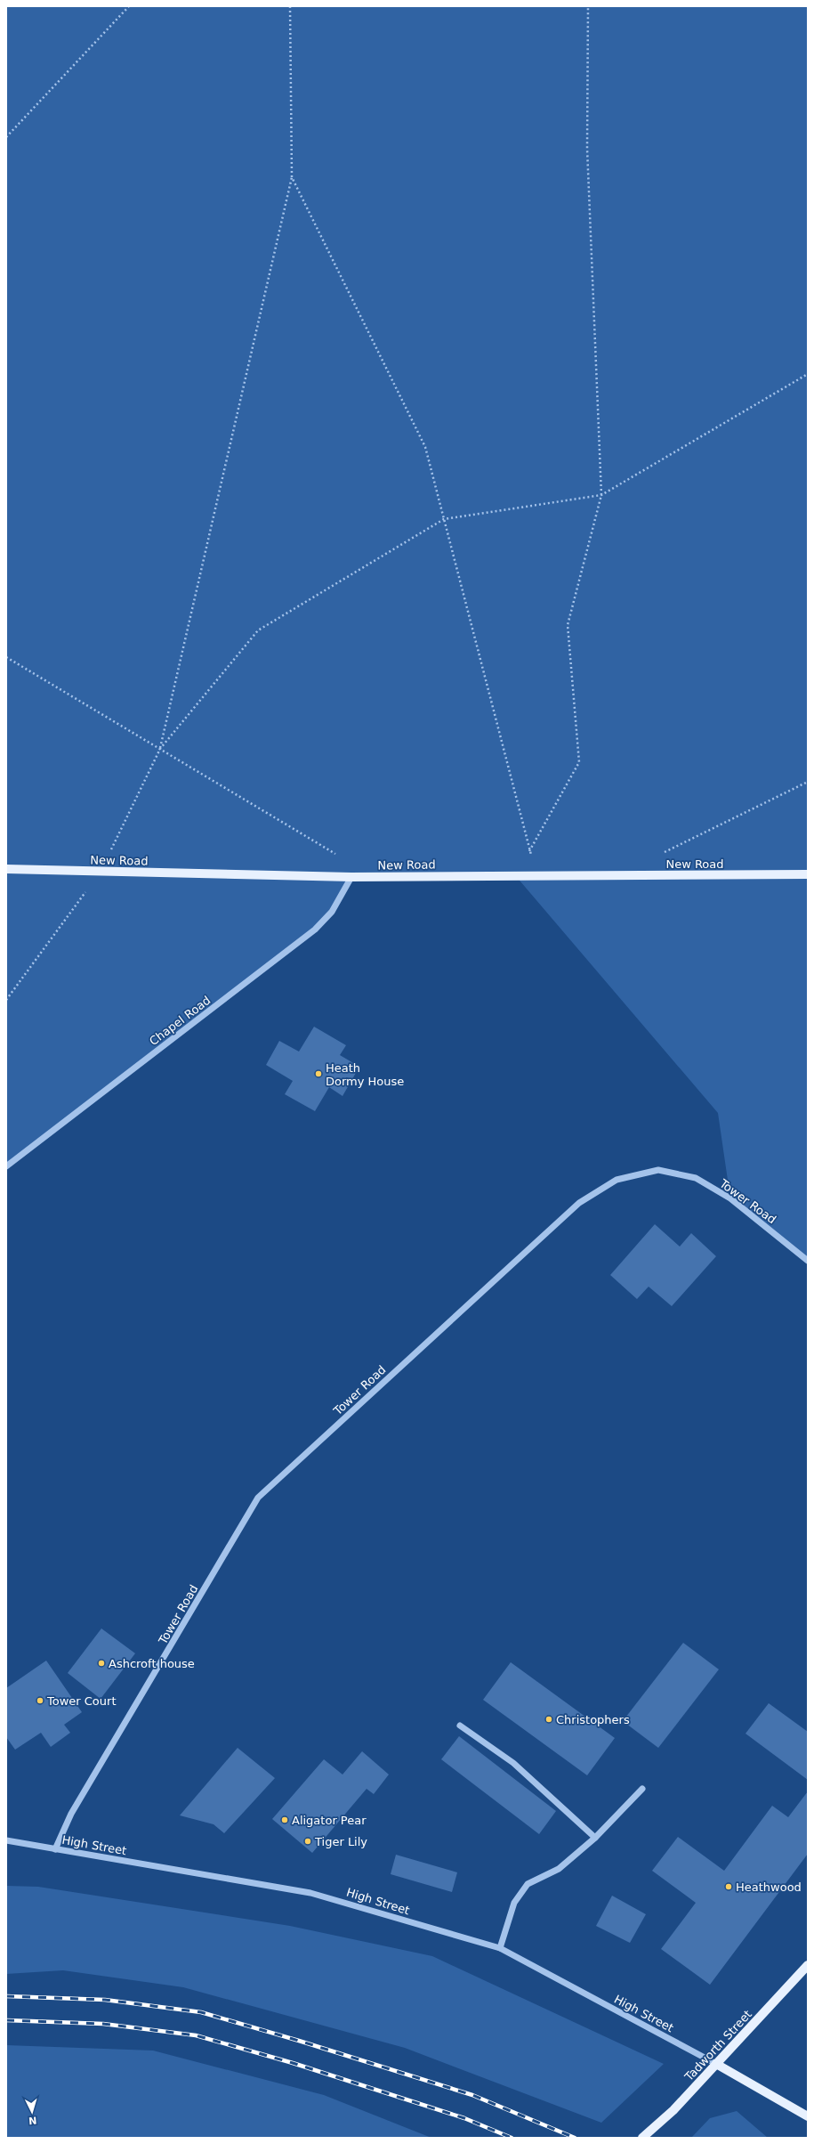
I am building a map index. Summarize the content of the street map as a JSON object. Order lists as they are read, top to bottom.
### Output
{
  "streets": {
    "main road": ["New Road", "Tadworth Street"],
    "street": ["Chapel Road", "Tower Road", "High Street"]
  },
  "crossings": [
    ["New Road", "Chapel Road"],
    ["Tower Road", "High Street"],
    ["High Street", "Tadworth Street"]
  ],
  "places": [
    "Heath Dormy House",
    "Ashcroft house",
    "Tower Court",
    "Christophers",
    "Aligator Pear",
    "Tiger Lily",
    "Heathwood"
  ],
  "north": "bottom"
}
